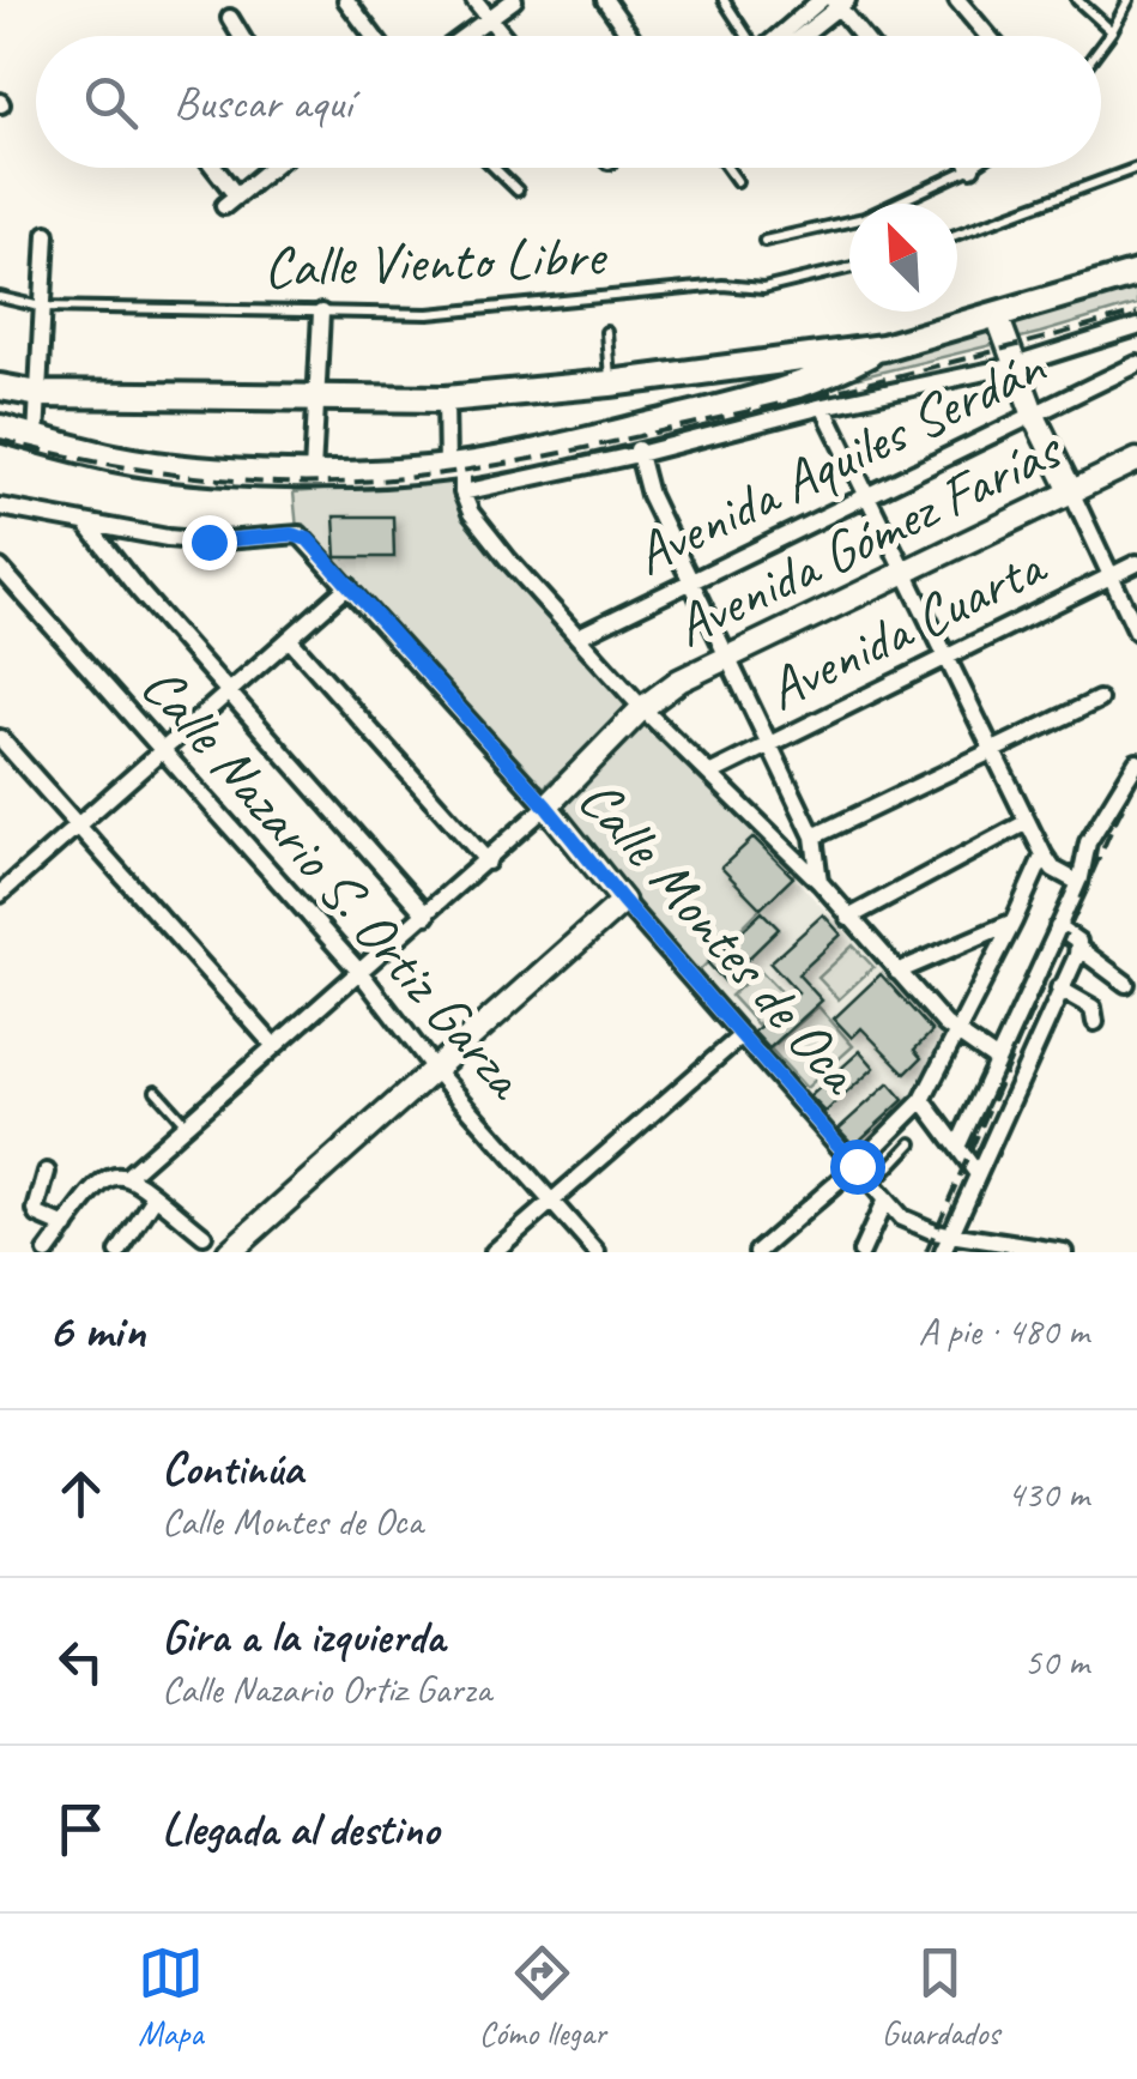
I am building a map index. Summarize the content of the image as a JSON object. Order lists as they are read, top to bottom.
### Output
{
  "streets": {
    "main road": ["Avenida Gómez Farías", "Calle Montes de Oca"],
    "street": ["Avenida Aquiles Serdán", "Avenida Cuarta", "Calle Nazario S. Ortiz Garza"],
    "lane": ["Calle Viento Libre"]
  },
  "crossings": [
    ["Avenida Gómez Farías", "Calle Montes de Oca"]
  ],
  "north": "top left",
  "page": {
    "search": "Buscar aquí",
    "heading": ["6 min", "A pie · 480 m"],
    "list": [
      ["Continúa", "Calle Montes de Oca", "430 m"],
      ["Gira a la izquierda", "Calle Nazario Ortiz Garza", "50 m"],
      "Llegada al destino"
    ],
    "nav": ["Mapa", "Cómo llegar", "Guardados"]
  }
}
